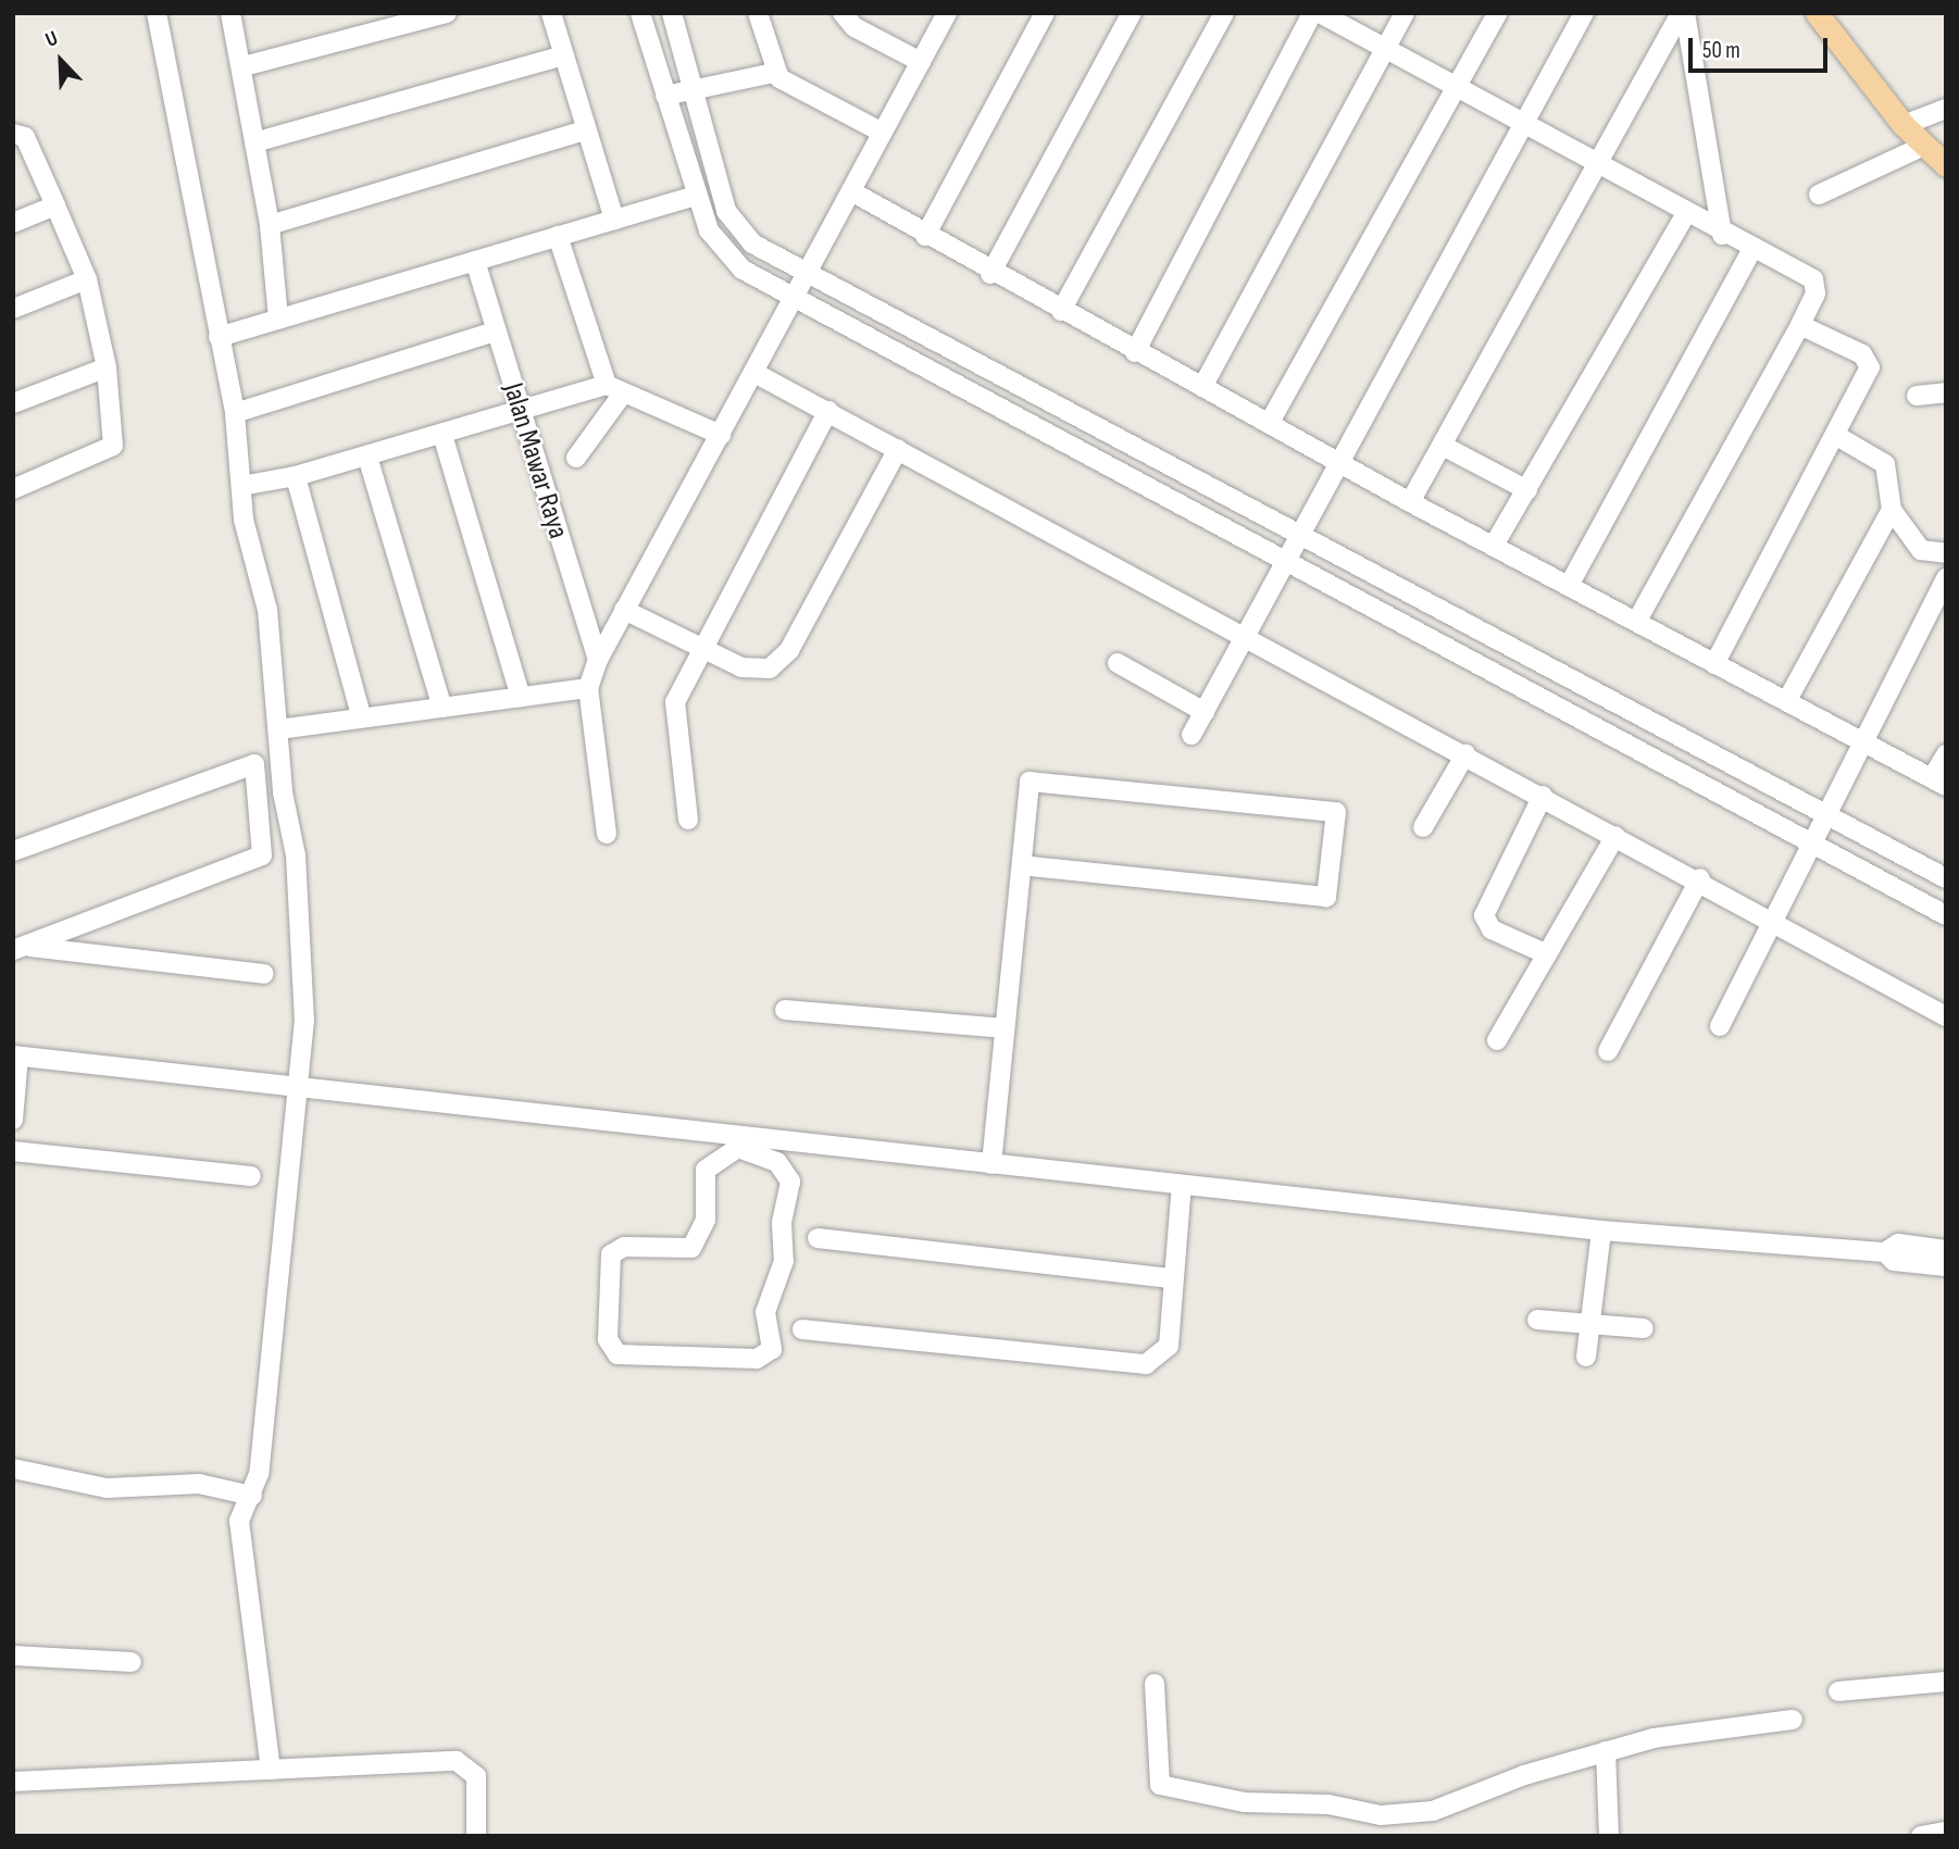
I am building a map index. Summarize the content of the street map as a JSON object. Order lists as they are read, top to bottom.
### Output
{
  "streets": {
    "street": ["Jalan Mawar Raya"]
  },
  "scale_bar": "50 m",
  "north": "top left"
}
